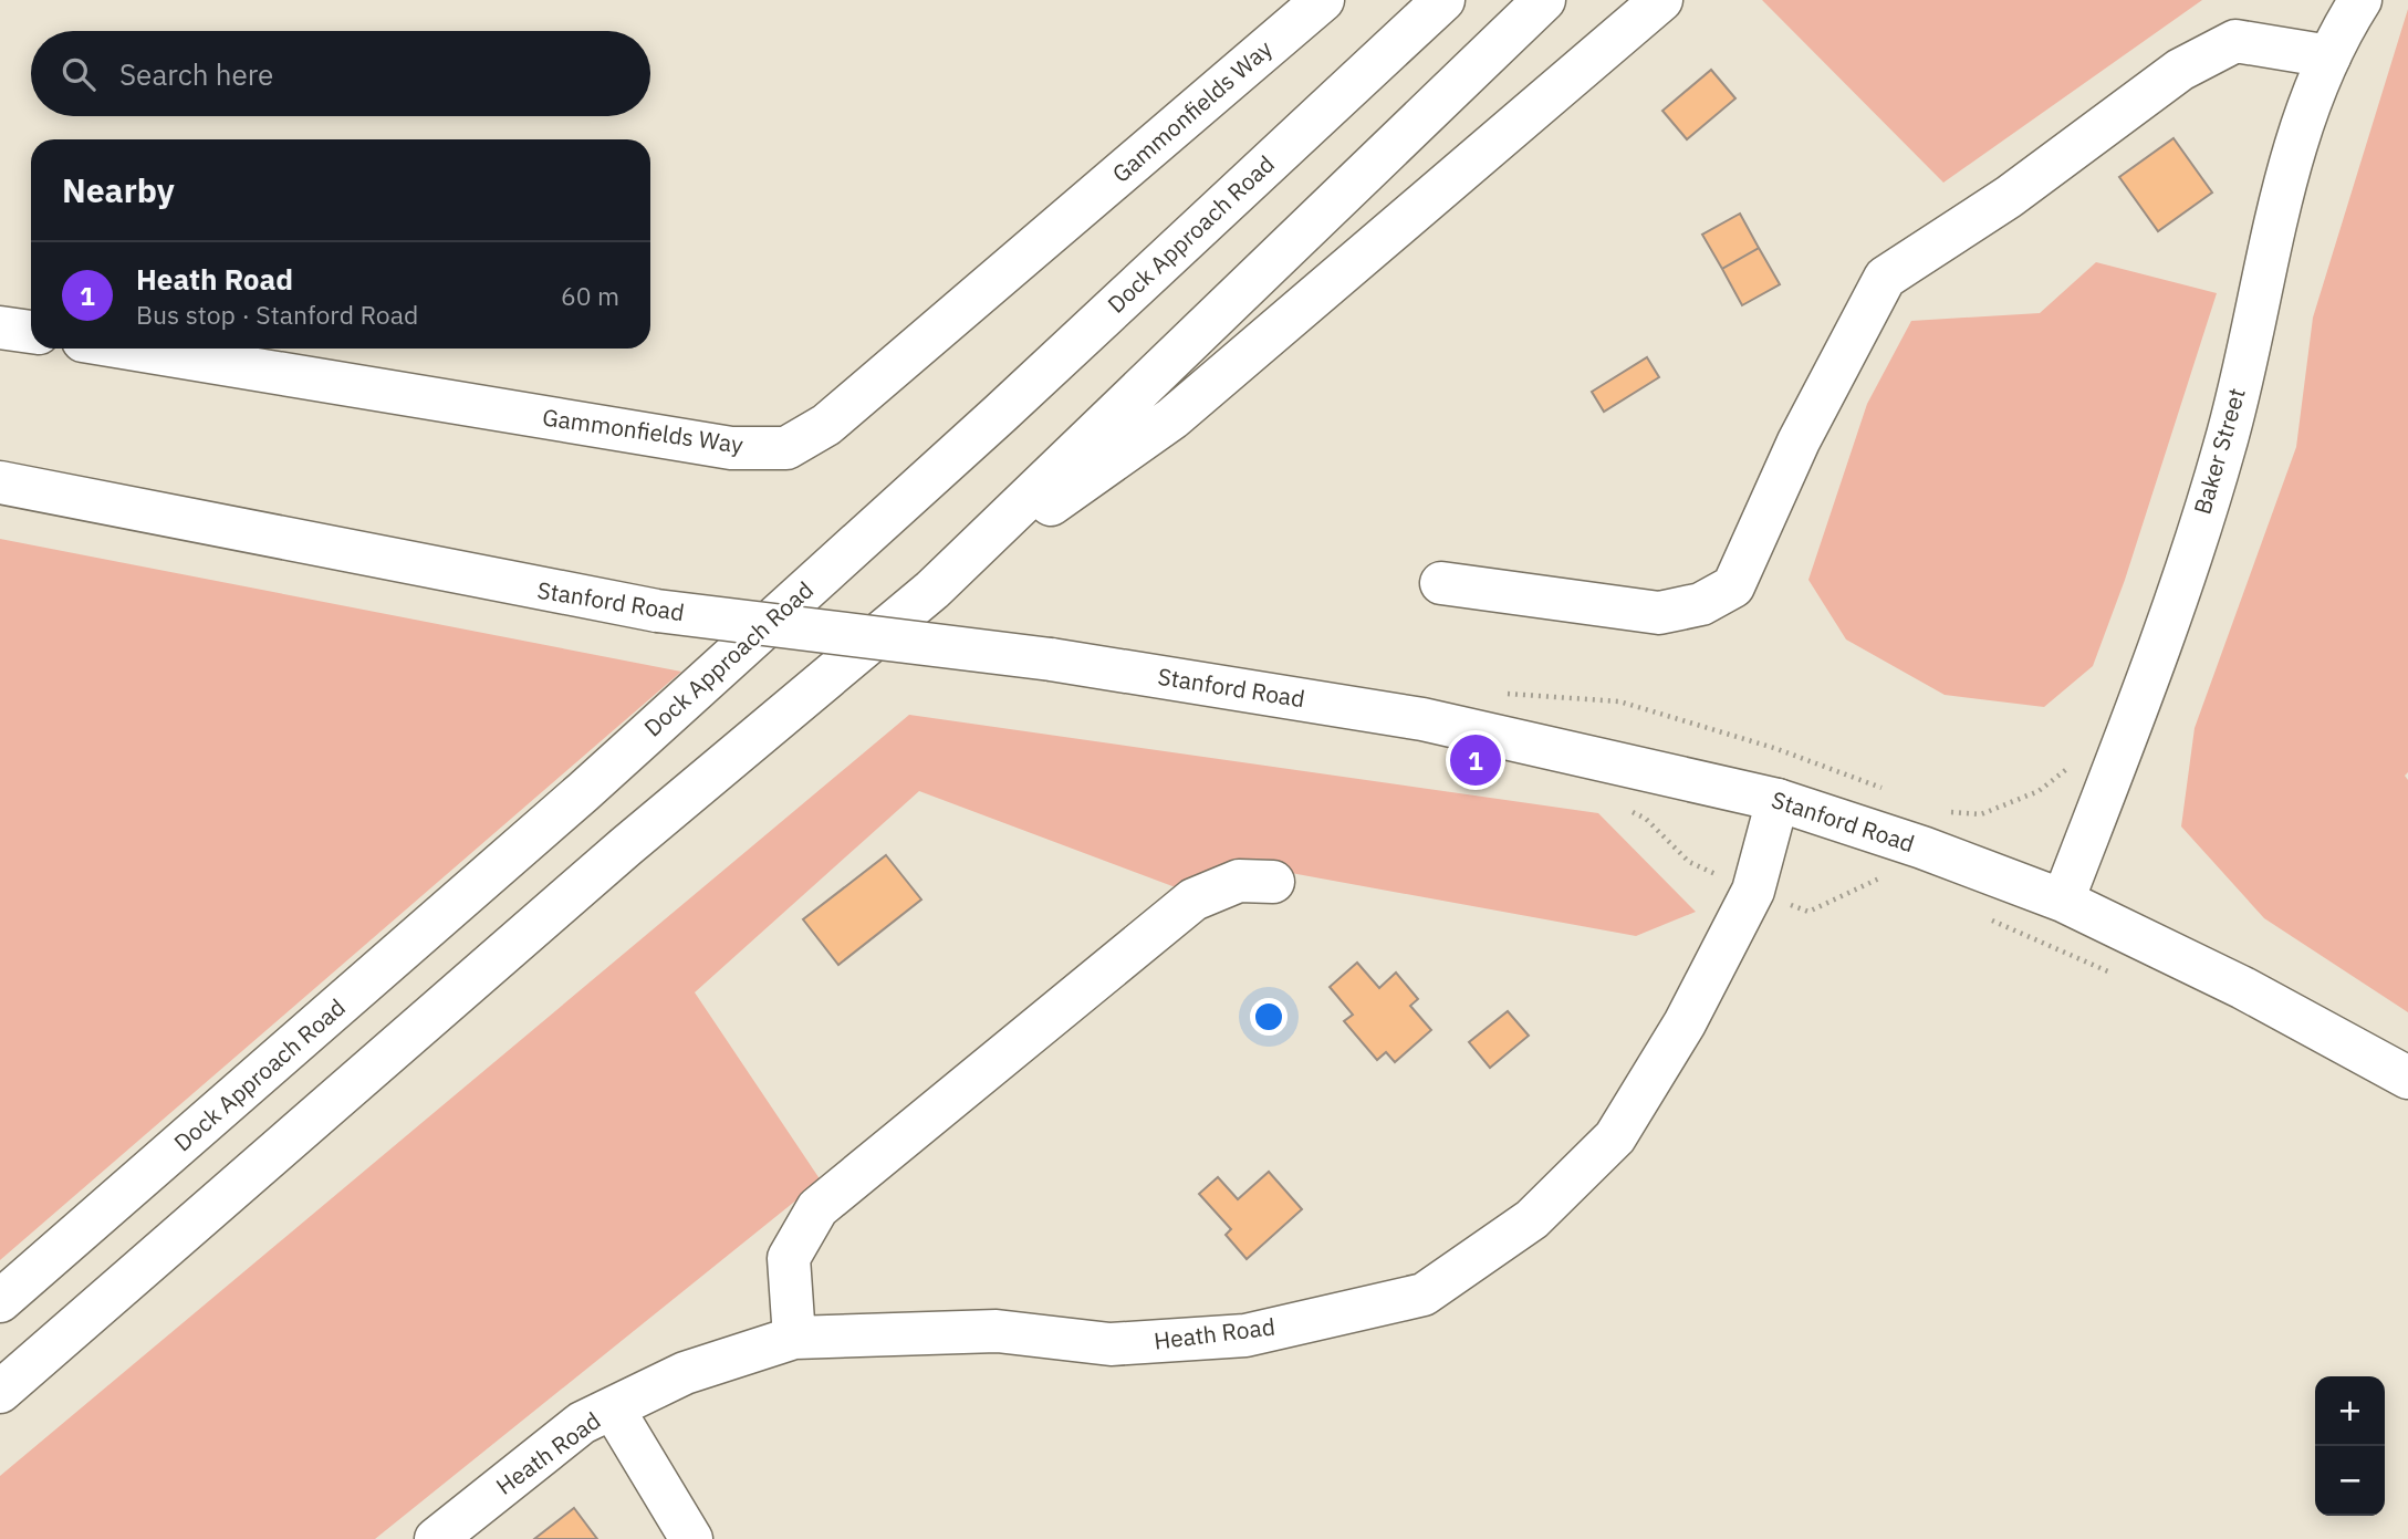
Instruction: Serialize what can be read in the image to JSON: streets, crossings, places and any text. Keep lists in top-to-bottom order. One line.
{"streets":{"main road":["Gammonfields Way","Dock Approach Road","Baker Street","Stanford Road","Heath Road"]},"crossings":[["Baker Street","Stanford Road"],["Stanford Road","Heath Road"]],"page":{"search":"Search here","heading":"Nearby","list":[{"mark":"1","name":"Heath Road","note":"Bus stop · Stanford Road","value":"60 m"}],"pins":"1","map_buttons":["+","−"]}}
